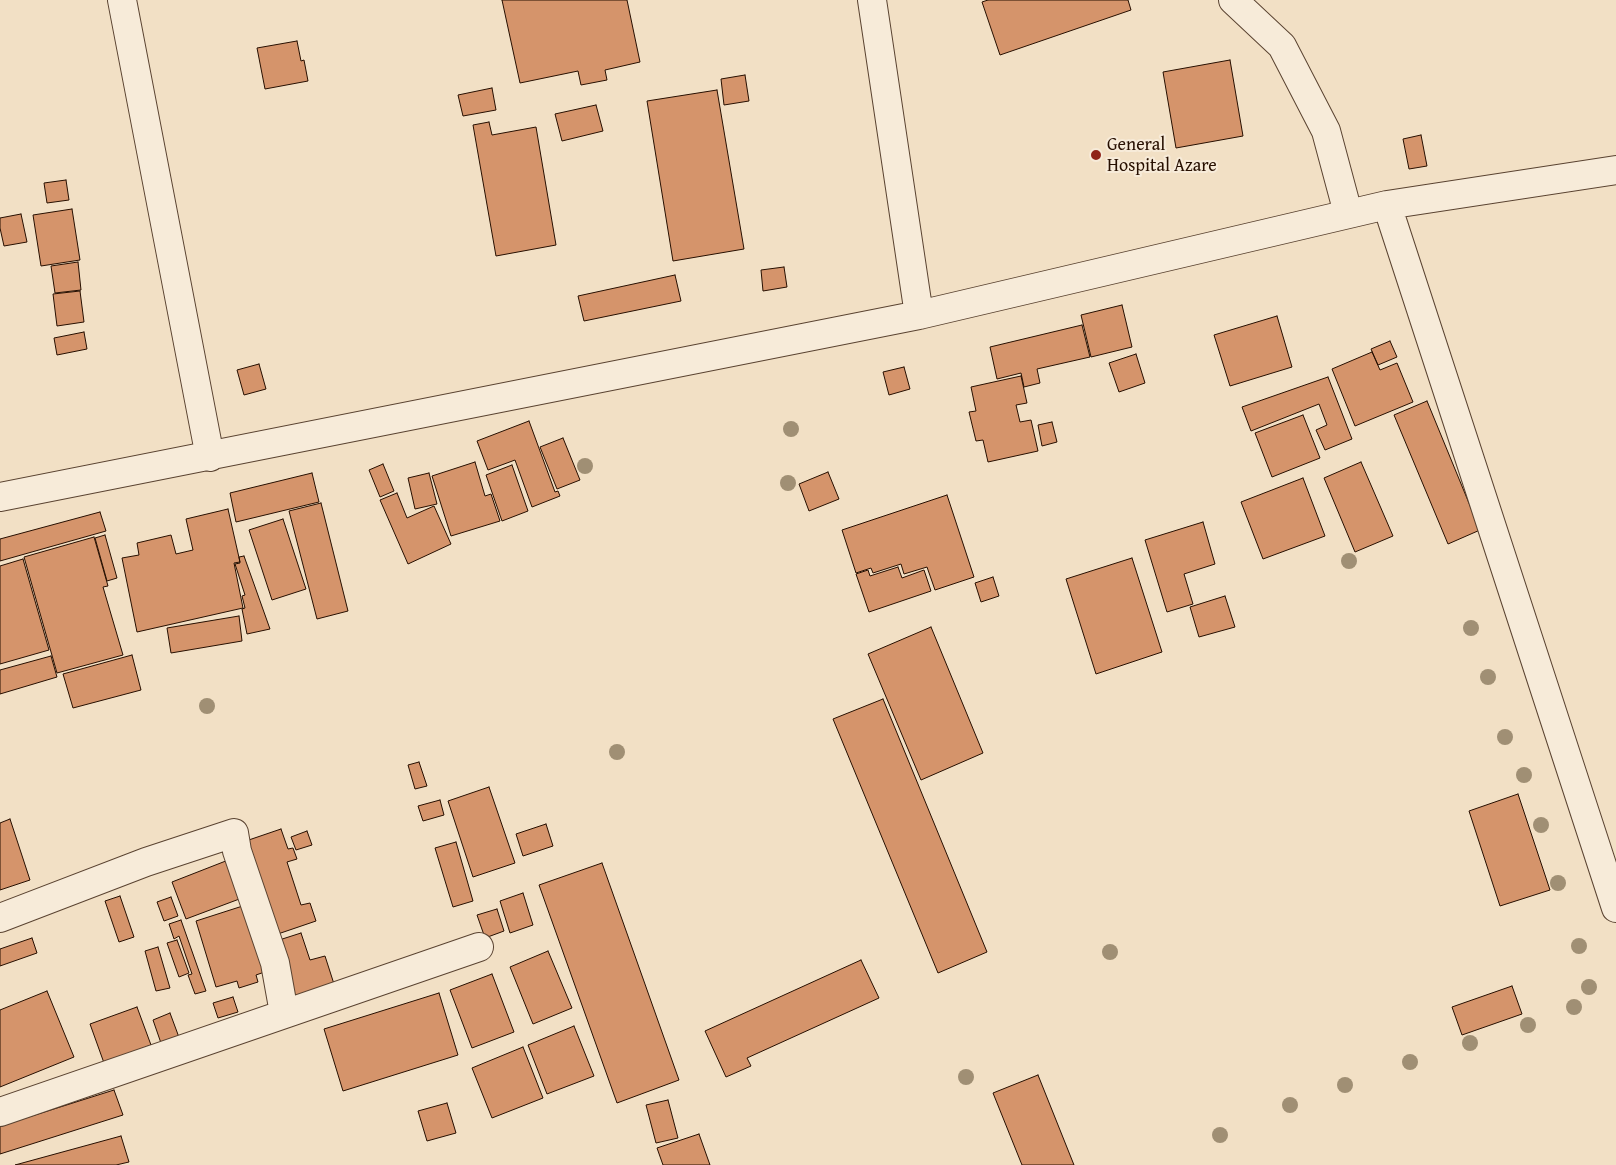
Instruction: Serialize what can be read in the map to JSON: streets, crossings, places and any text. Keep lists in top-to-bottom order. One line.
{"places":["General Hospital Azare"]}
